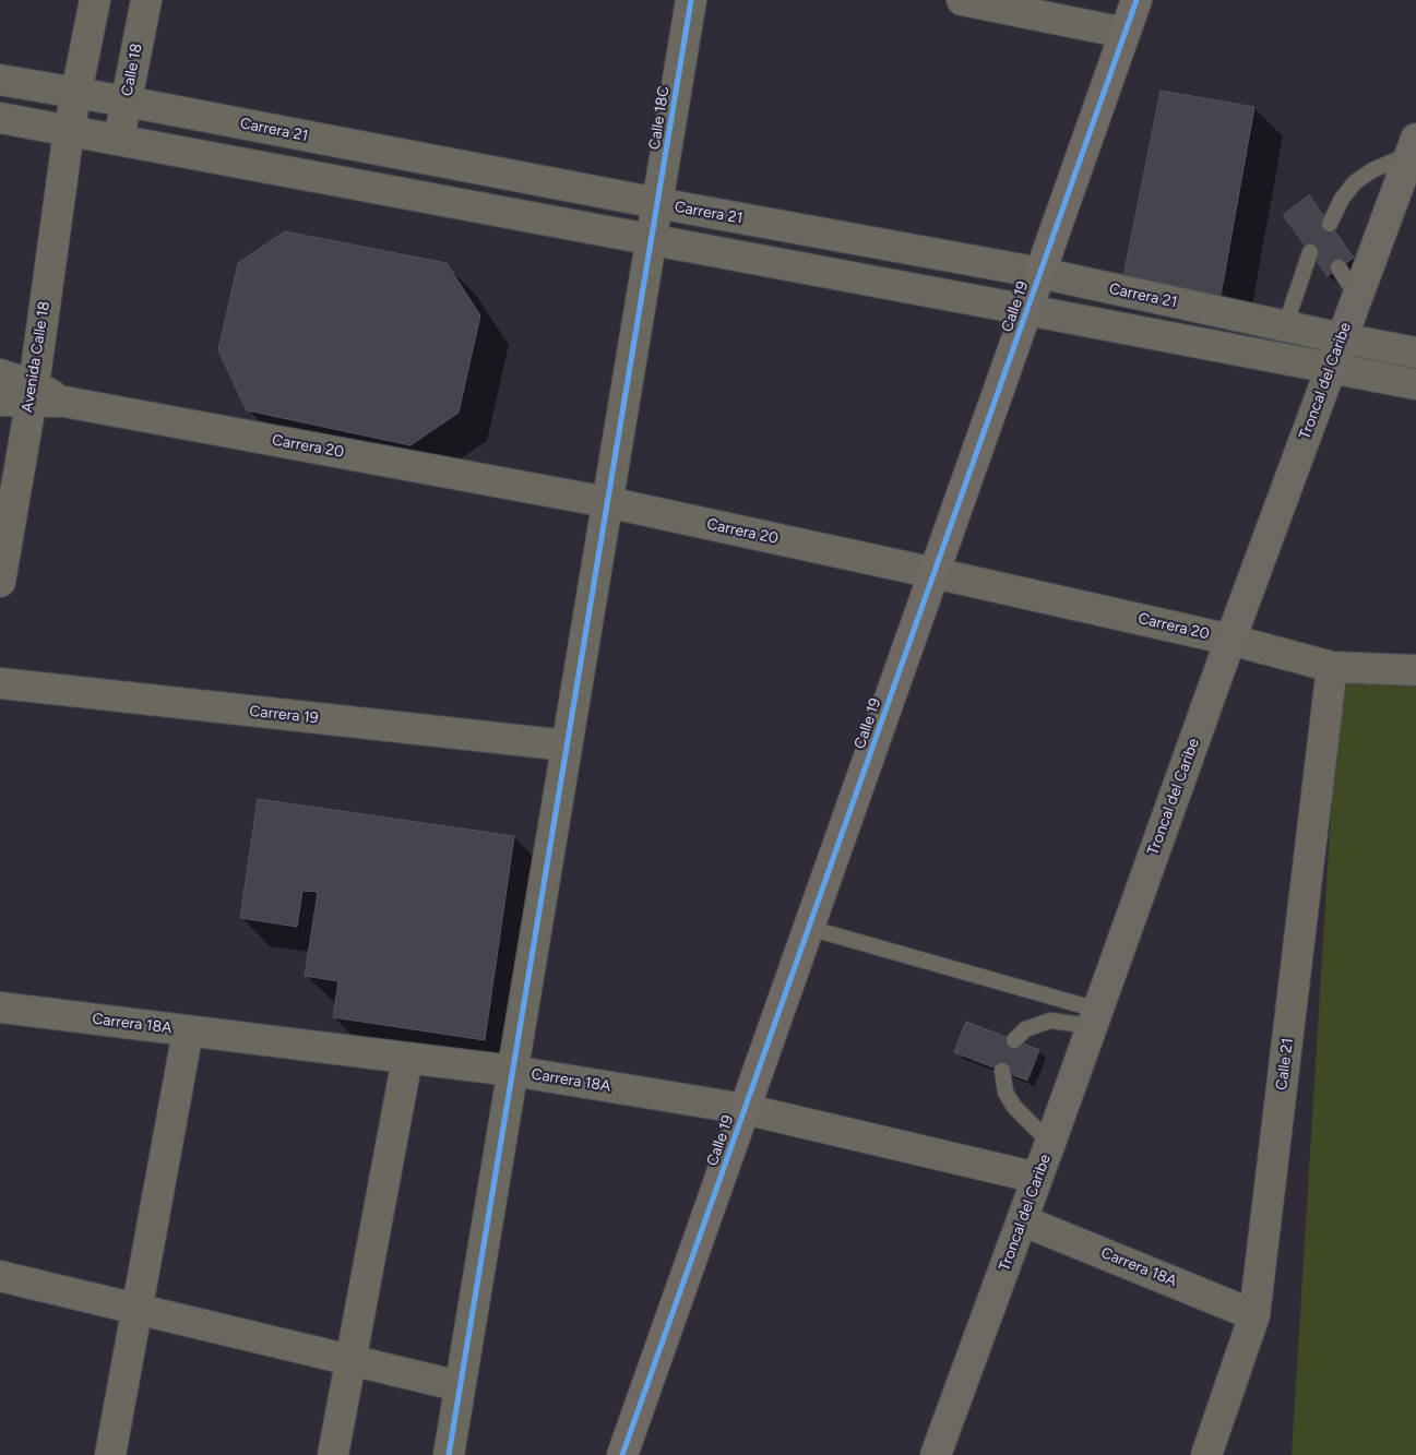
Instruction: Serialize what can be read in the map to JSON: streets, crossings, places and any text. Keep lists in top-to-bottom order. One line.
{"streets":{"main road":["Troncal del Caribe"],"street":["Calle 18","Calle 18C","Carrera 21","Calle 19","Avenida Calle 18","Carrera 20","Carrera 19","Carrera 18A","Calle 21"]},"crossings":[["Calle 18","Carrera 21"],["Calle 18C","Carrera 21"],["Calle 18C","Carrera 20"],["Calle 18C","Carrera 19"],["Calle 18C","Carrera 18A"],["Carrera 21","Calle 19"],["Carrera 21","Troncal del Caribe"],["Calle 19","Carrera 20"],["Calle 19","Carrera 18A"],["Avenida Calle 18","Carrera 20"],["Troncal del Caribe","Carrera 20"],["Troncal del Caribe","Carrera 18A"],["Carrera 20","Calle 21"],["Carrera 18A","Calle 21"]]}
